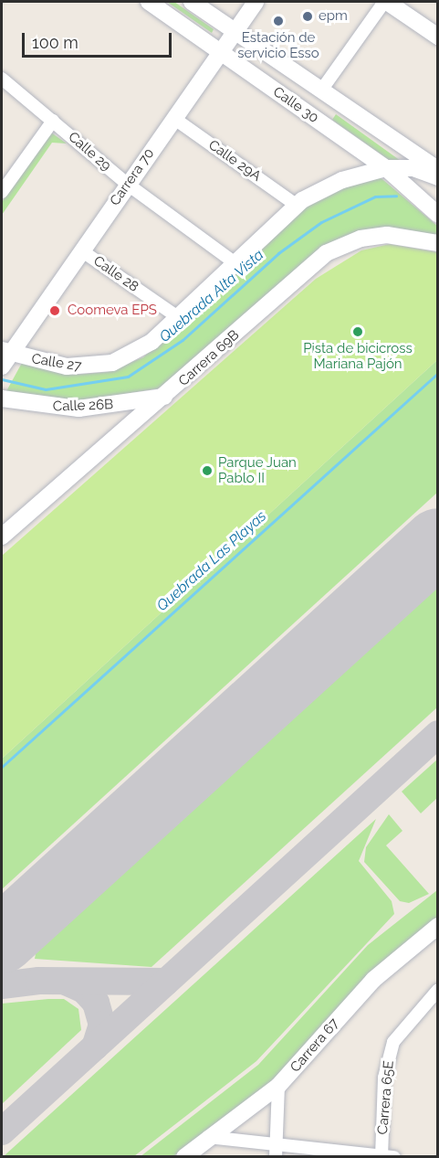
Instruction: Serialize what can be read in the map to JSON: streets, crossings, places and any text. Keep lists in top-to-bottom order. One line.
{"streets":{"street":["Calle 30","Calle 29","Calle 29A","Carrera 70","Calle 28","Carrera 69B","Calle 27","Calle 26B","Carrera 67","Carrera 65E"]},"crossings":[["Calle 30","Carrera 70"],["Calle 29","Carrera 70"],["Calle 29A","Carrera 70"],["Carrera 70","Calle 28"],["Carrera 70","Calle 27"],["Calle 28","Calle 27"],["Carrera 69B","Calle 26B"]],"water":["Quebrada Alta Vista","Quebrada Las Playas"],"places":["epm","Estación de servicio Esso","Coomeva EPS","Pista de bicicross Mariana Pajón","Parque Juan Pablo II"],"scale_bar":"100 m"}
